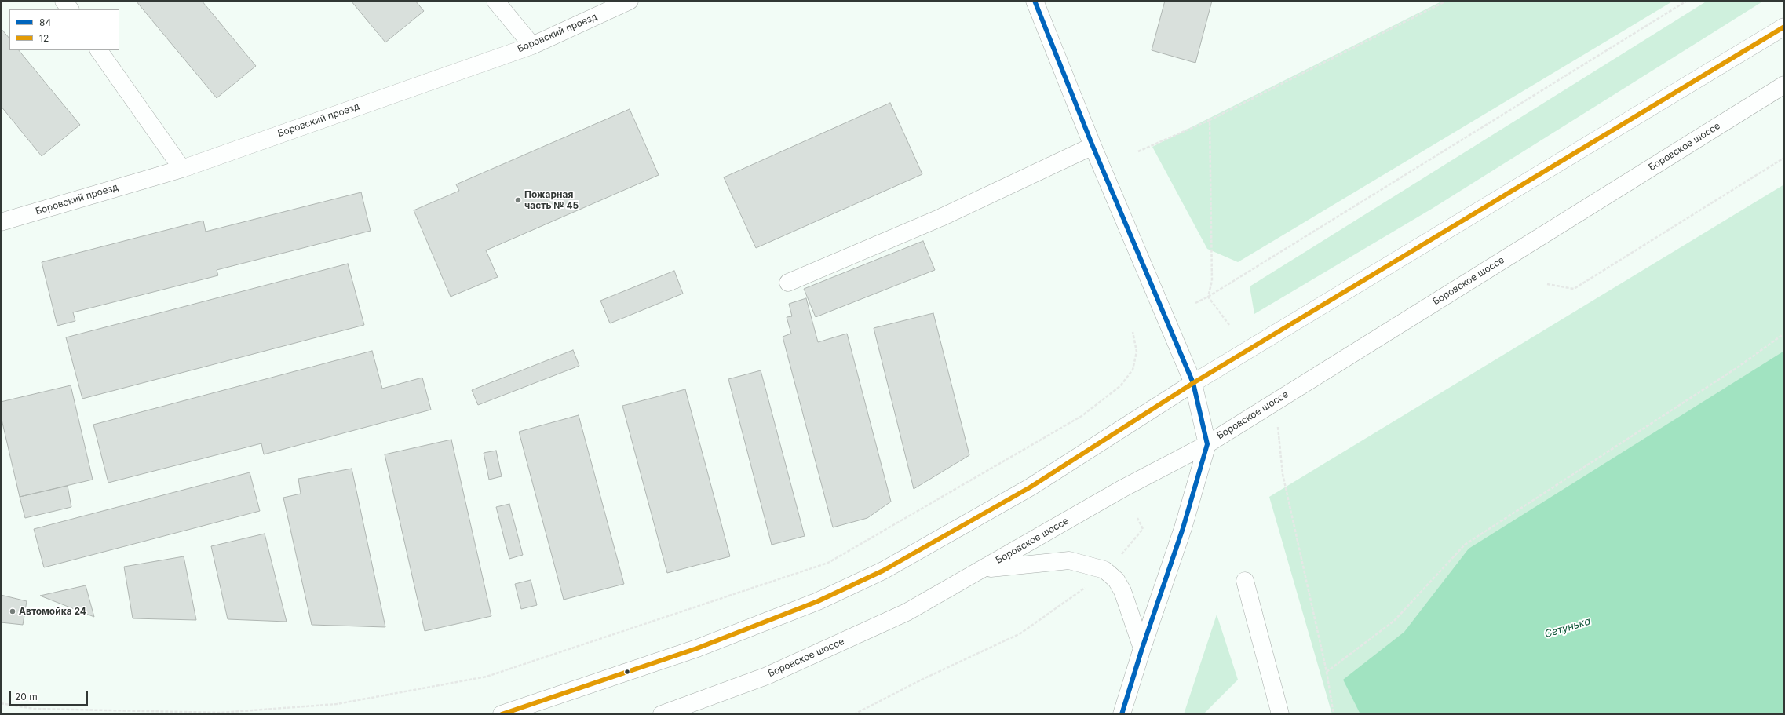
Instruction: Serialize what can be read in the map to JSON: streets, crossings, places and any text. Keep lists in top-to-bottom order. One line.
{"streets":{"main road":["Боровский проезд","Боровское шоссе"]},"water":["Сетунька"],"places":["Пожарная часть № 45","Автомойка 24"],"lines":["transit line 84","transit line 12"],"legend":["84","12"],"scale_bar":"20 m"}
